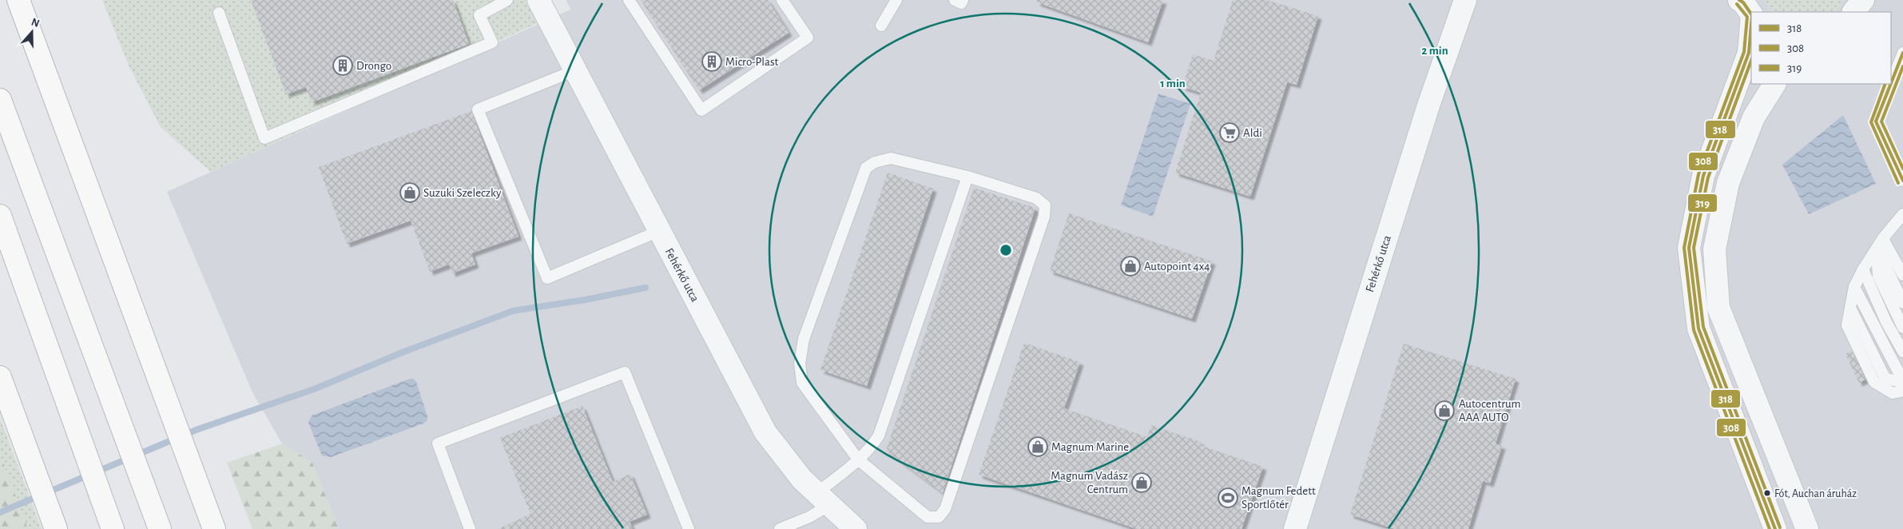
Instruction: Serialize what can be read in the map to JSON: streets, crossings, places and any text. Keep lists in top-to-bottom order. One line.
{"streets":{"street":["Fehérkő utca"]},"places":{"building":["Micro-Plast","Drongo"],"supermarket":["Aldi"],"shop":["Suzuki Szeleczky","Autopoint 4x4","Autocentrum AAA AUTO","Magnum Marine","Magnum Vadász Centrum"],"other":["Fót, Auchan áruház"],"sports":["Magnum Fedett Sportlőtér"]},"lines":["transit line 318","transit line 308","transit line 319"],"legend":["318","308","319"],"north":"top","rings":["2 min","1 min"]}
